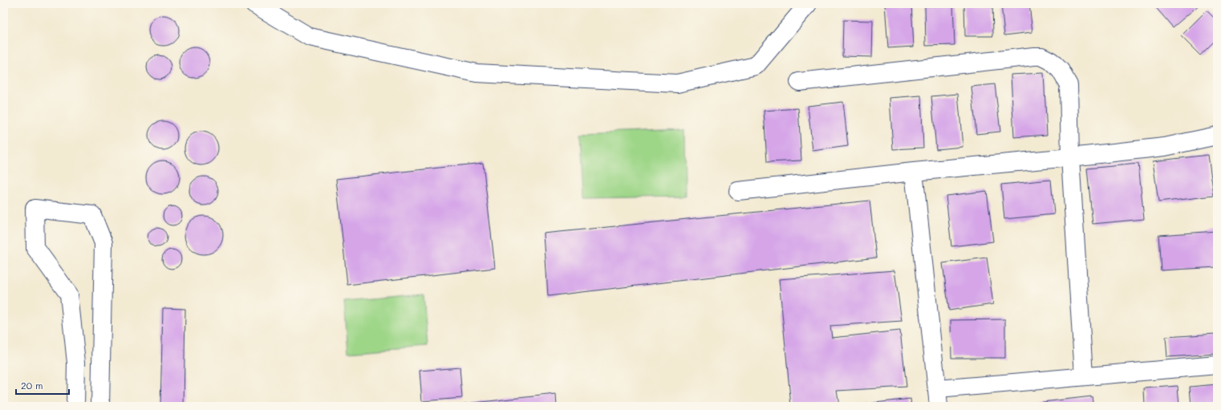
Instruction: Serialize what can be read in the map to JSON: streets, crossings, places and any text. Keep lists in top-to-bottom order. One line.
{"scale_bar":"20 m"}
